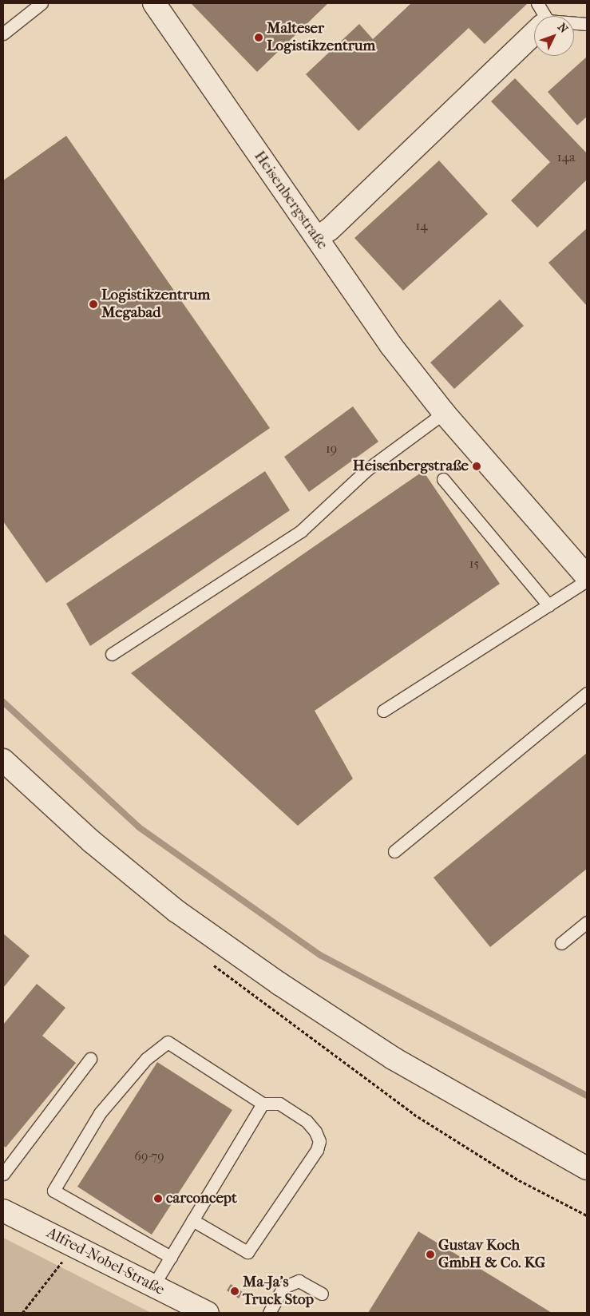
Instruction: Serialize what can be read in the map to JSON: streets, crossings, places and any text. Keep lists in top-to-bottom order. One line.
{"streets":{"street":["Heisenbergstraße","Alfred-Nobel-Straße"]},"places":["Malteser Logistikzentrum","Logistikzentrum Megabad","Heisenbergstraße","carconcept","Gustav Koch GmbH & Co. KG","Ma-Ja's Truck Stop"],"house_numbers":["14a","14","19","15","69-79"],"north":"top right"}
